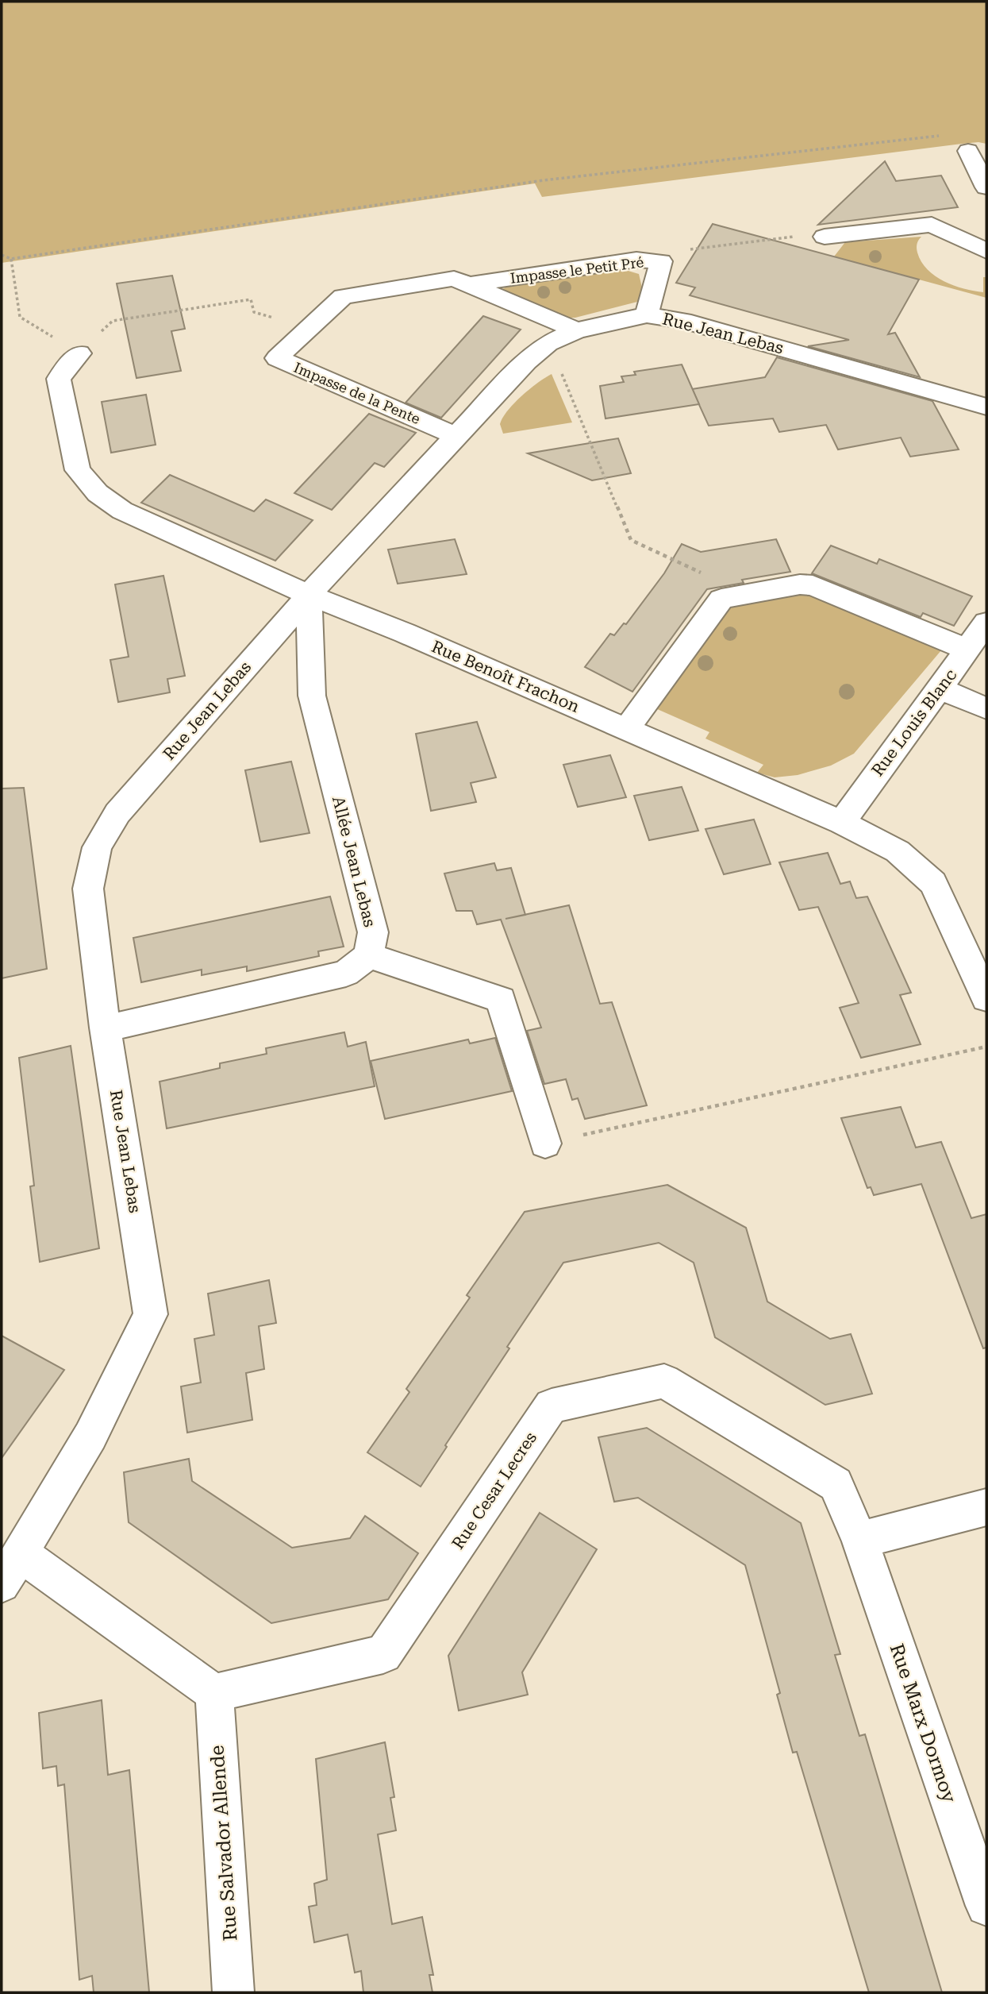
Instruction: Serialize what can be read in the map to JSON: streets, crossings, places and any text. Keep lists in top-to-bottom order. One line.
{"streets":{"street":["Impasse le Petit Pré","Rue Jean Lebas","Impasse de la Pente","Rue Benoît Frachon","Rue Louis Blanc","Allée Jean Lebas","Rue Cesar Lecres","Rue Marx Dormoy","Rue Salvador Allende"]},"crossings":[["Impasse le Petit Pré","Rue Jean Lebas"],["Impasse le Petit Pré","Impasse de la Pente"],["Rue Jean Lebas","Impasse de la Pente"],["Rue Jean Lebas","Rue Benoît Frachon"],["Rue Jean Lebas","Allée Jean Lebas"],["Rue Benoît Frachon","Rue Louis Blanc"],["Rue Benoît Frachon","Allée Jean Lebas"],["Rue Cesar Lecres","Rue Marx Dormoy"],["Rue Cesar Lecres","Rue Salvador Allende"]]}
